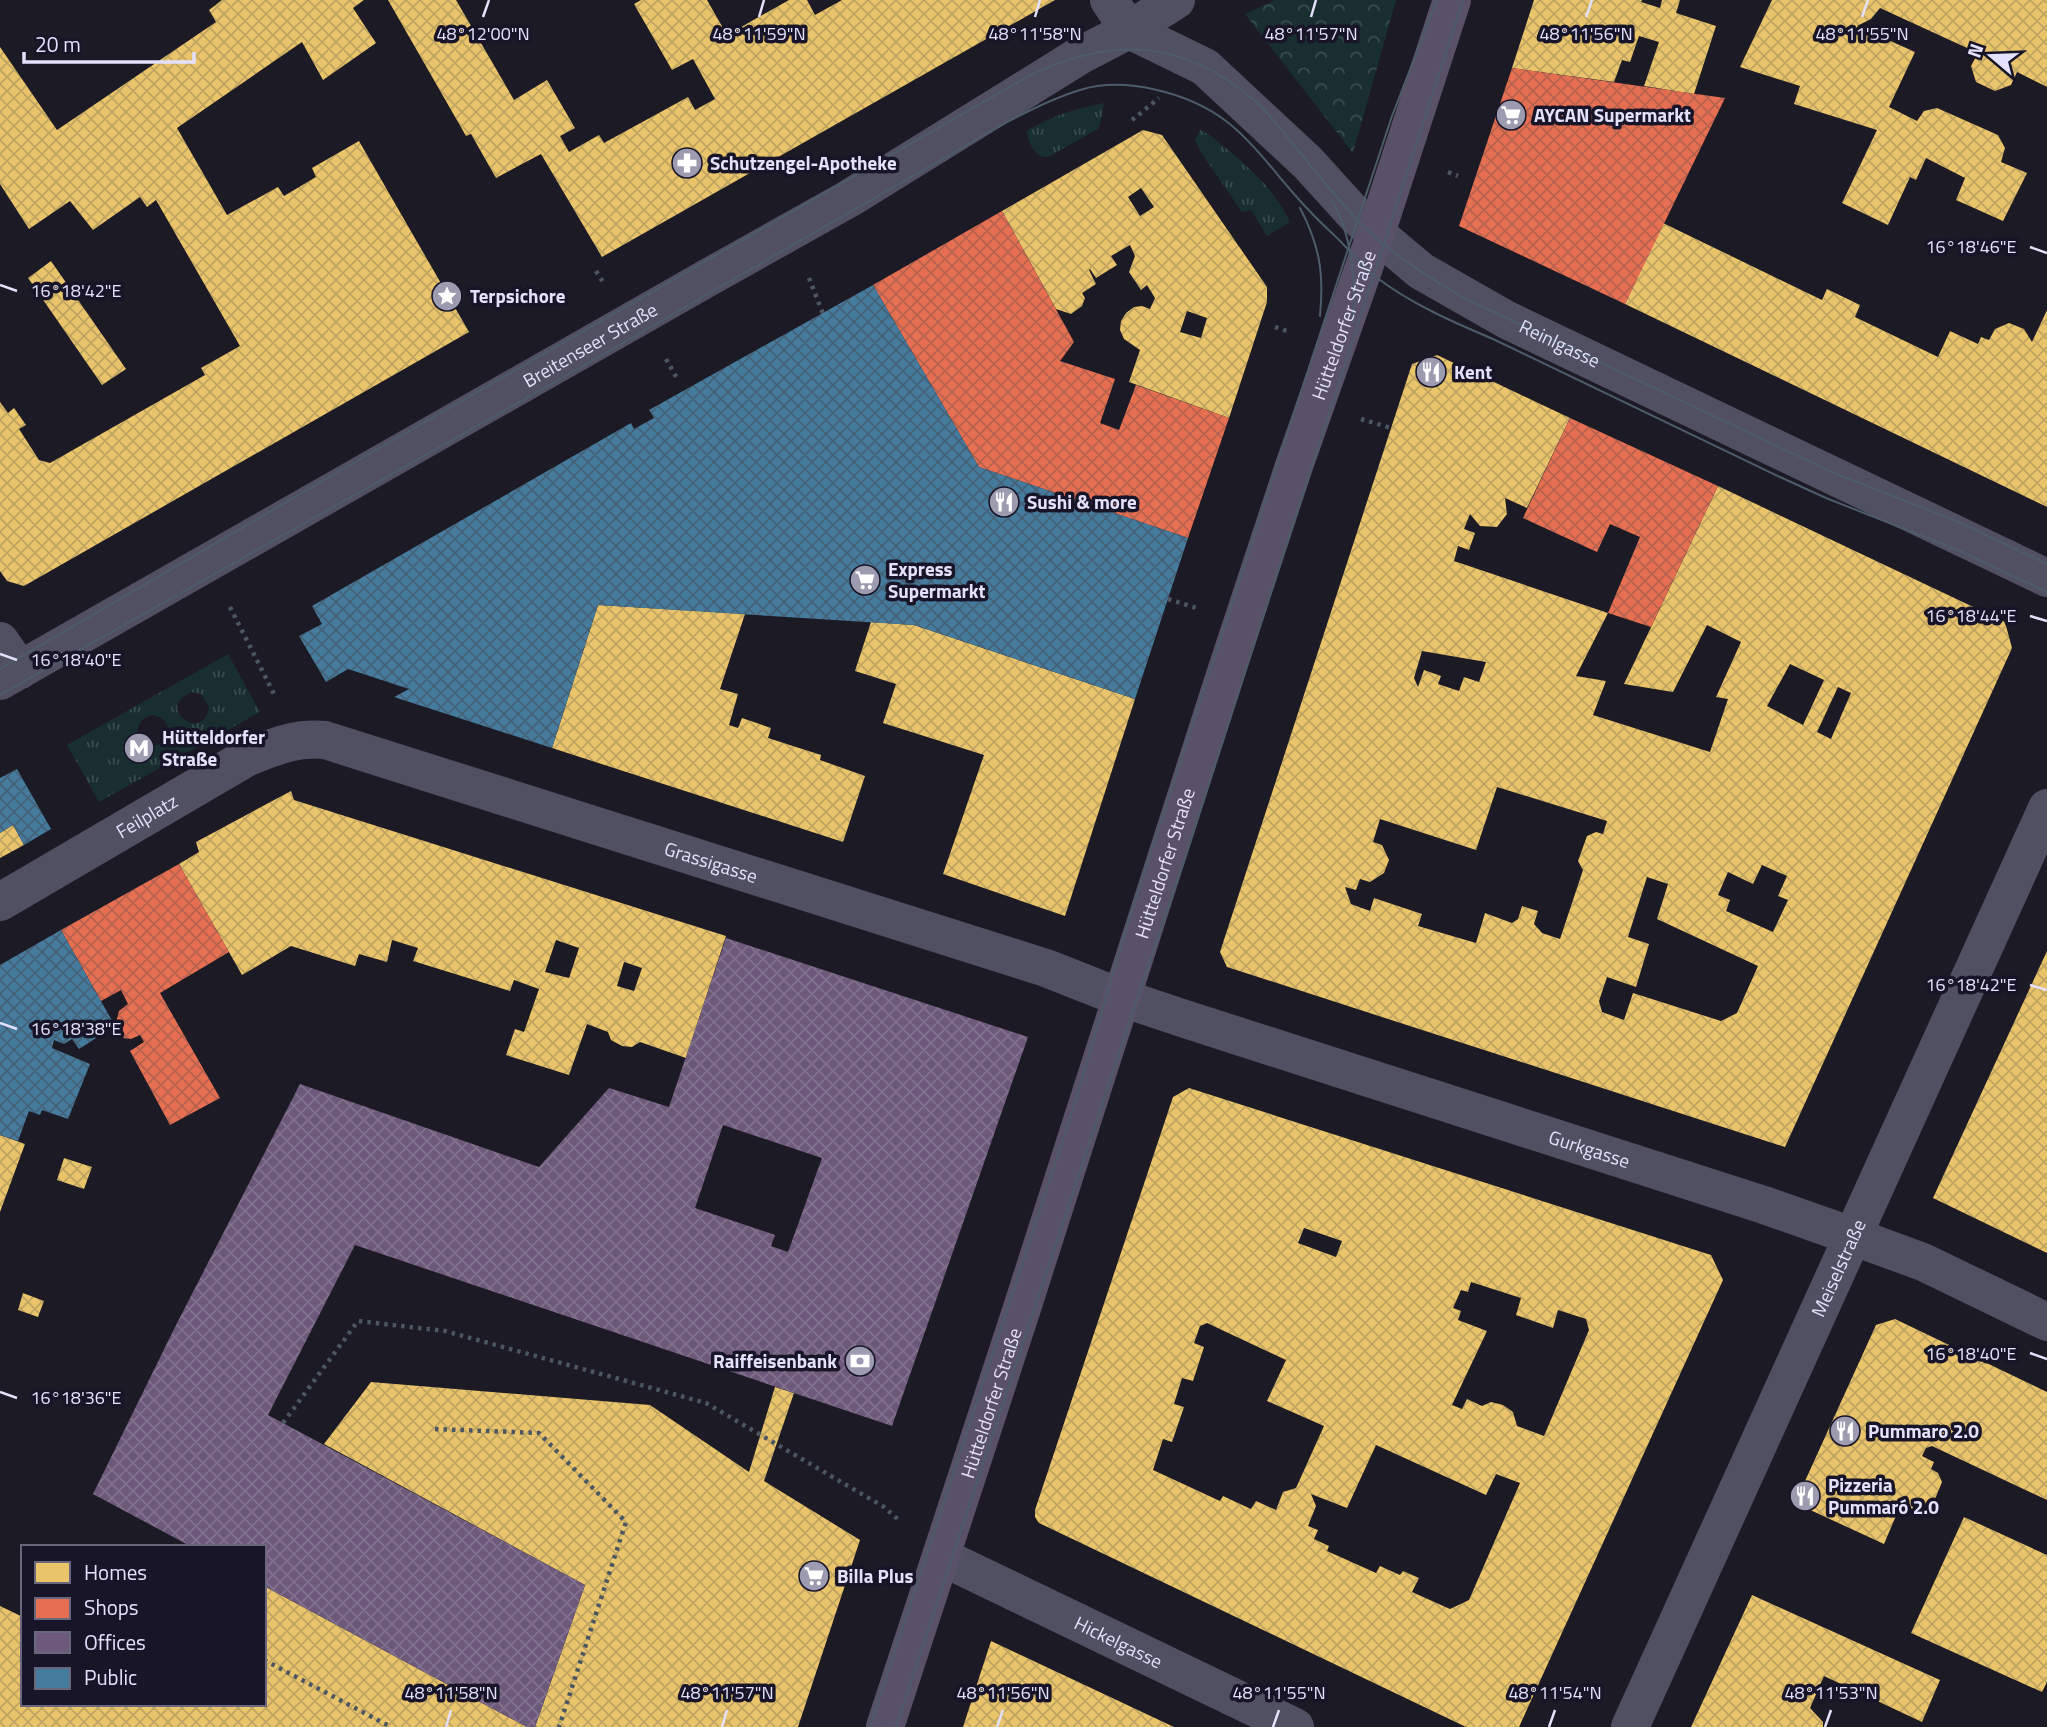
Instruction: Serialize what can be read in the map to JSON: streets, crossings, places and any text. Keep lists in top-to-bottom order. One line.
{"streets":{"main road":["Hütteldorfer Straße"],"street":["Breitenseer Straße","Reinlgasse","Feilplatz","Grassigasse","Gurkgasse","Meiselstraße","Hickelgasse"]},"crossings":[["Hütteldorfer Straße","Reinlgasse"],["Hütteldorfer Straße","Grassigasse"],["Hütteldorfer Straße","Gurkgasse"],["Hütteldorfer Straße","Hickelgasse"],["Breitenseer Straße","Reinlgasse"],["Feilplatz","Grassigasse"],["Grassigasse","Gurkgasse"],["Gurkgasse","Meiselstraße"]],"places":{"supermarket":["AYCAN Supermarkt","Express Supermarkt","Billa Plus"],"pharmacy":["Schutzengel-Apotheke"],"place":["Terpsichore"],"restaurant":["Kent","Sushi & more","Pummaro 2.0","Pizzeria Pummaró 2.0"],"metro station":["Hütteldorfer Straße"],"bank":["Raiffeisenbank"]},"legend":["Homes","Shops","Offices","Public"],"scale_bar":"20 m","north":"left","coordinates":["48°12'00\"N","48°11'59\"N","48°11'58\"N","48°11'57\"N","48°11'56\"N","48°11'55\"N","16°18'46\"E","16°18'42\"E","16°18'44\"E","16°18'40\"E","16°18'38\"E","16°18'36\"E","48°11'54\"N","48°11'53\"N"]}
